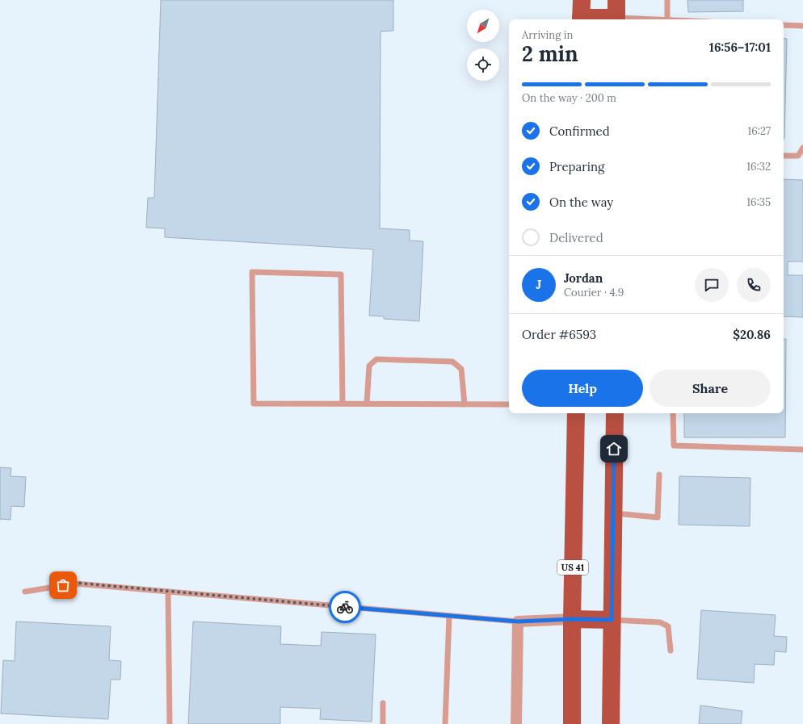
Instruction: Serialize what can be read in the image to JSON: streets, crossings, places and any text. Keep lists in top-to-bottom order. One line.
{"streets":{"main road":["US 41"]},"north":"bottom left","page":{"heading":["2 min","Arriving in","16:56–17:01"],"panel":["Jordan","Courier · 4.9","Order #6593","$20.86"],"bar":"On the way · 200 m","list":[["Confirmed","16:27"],["Preparing","16:32"],["On the way","16:35"],"Delivered"],"round":"J","buttons":["Help","Share"]}}
